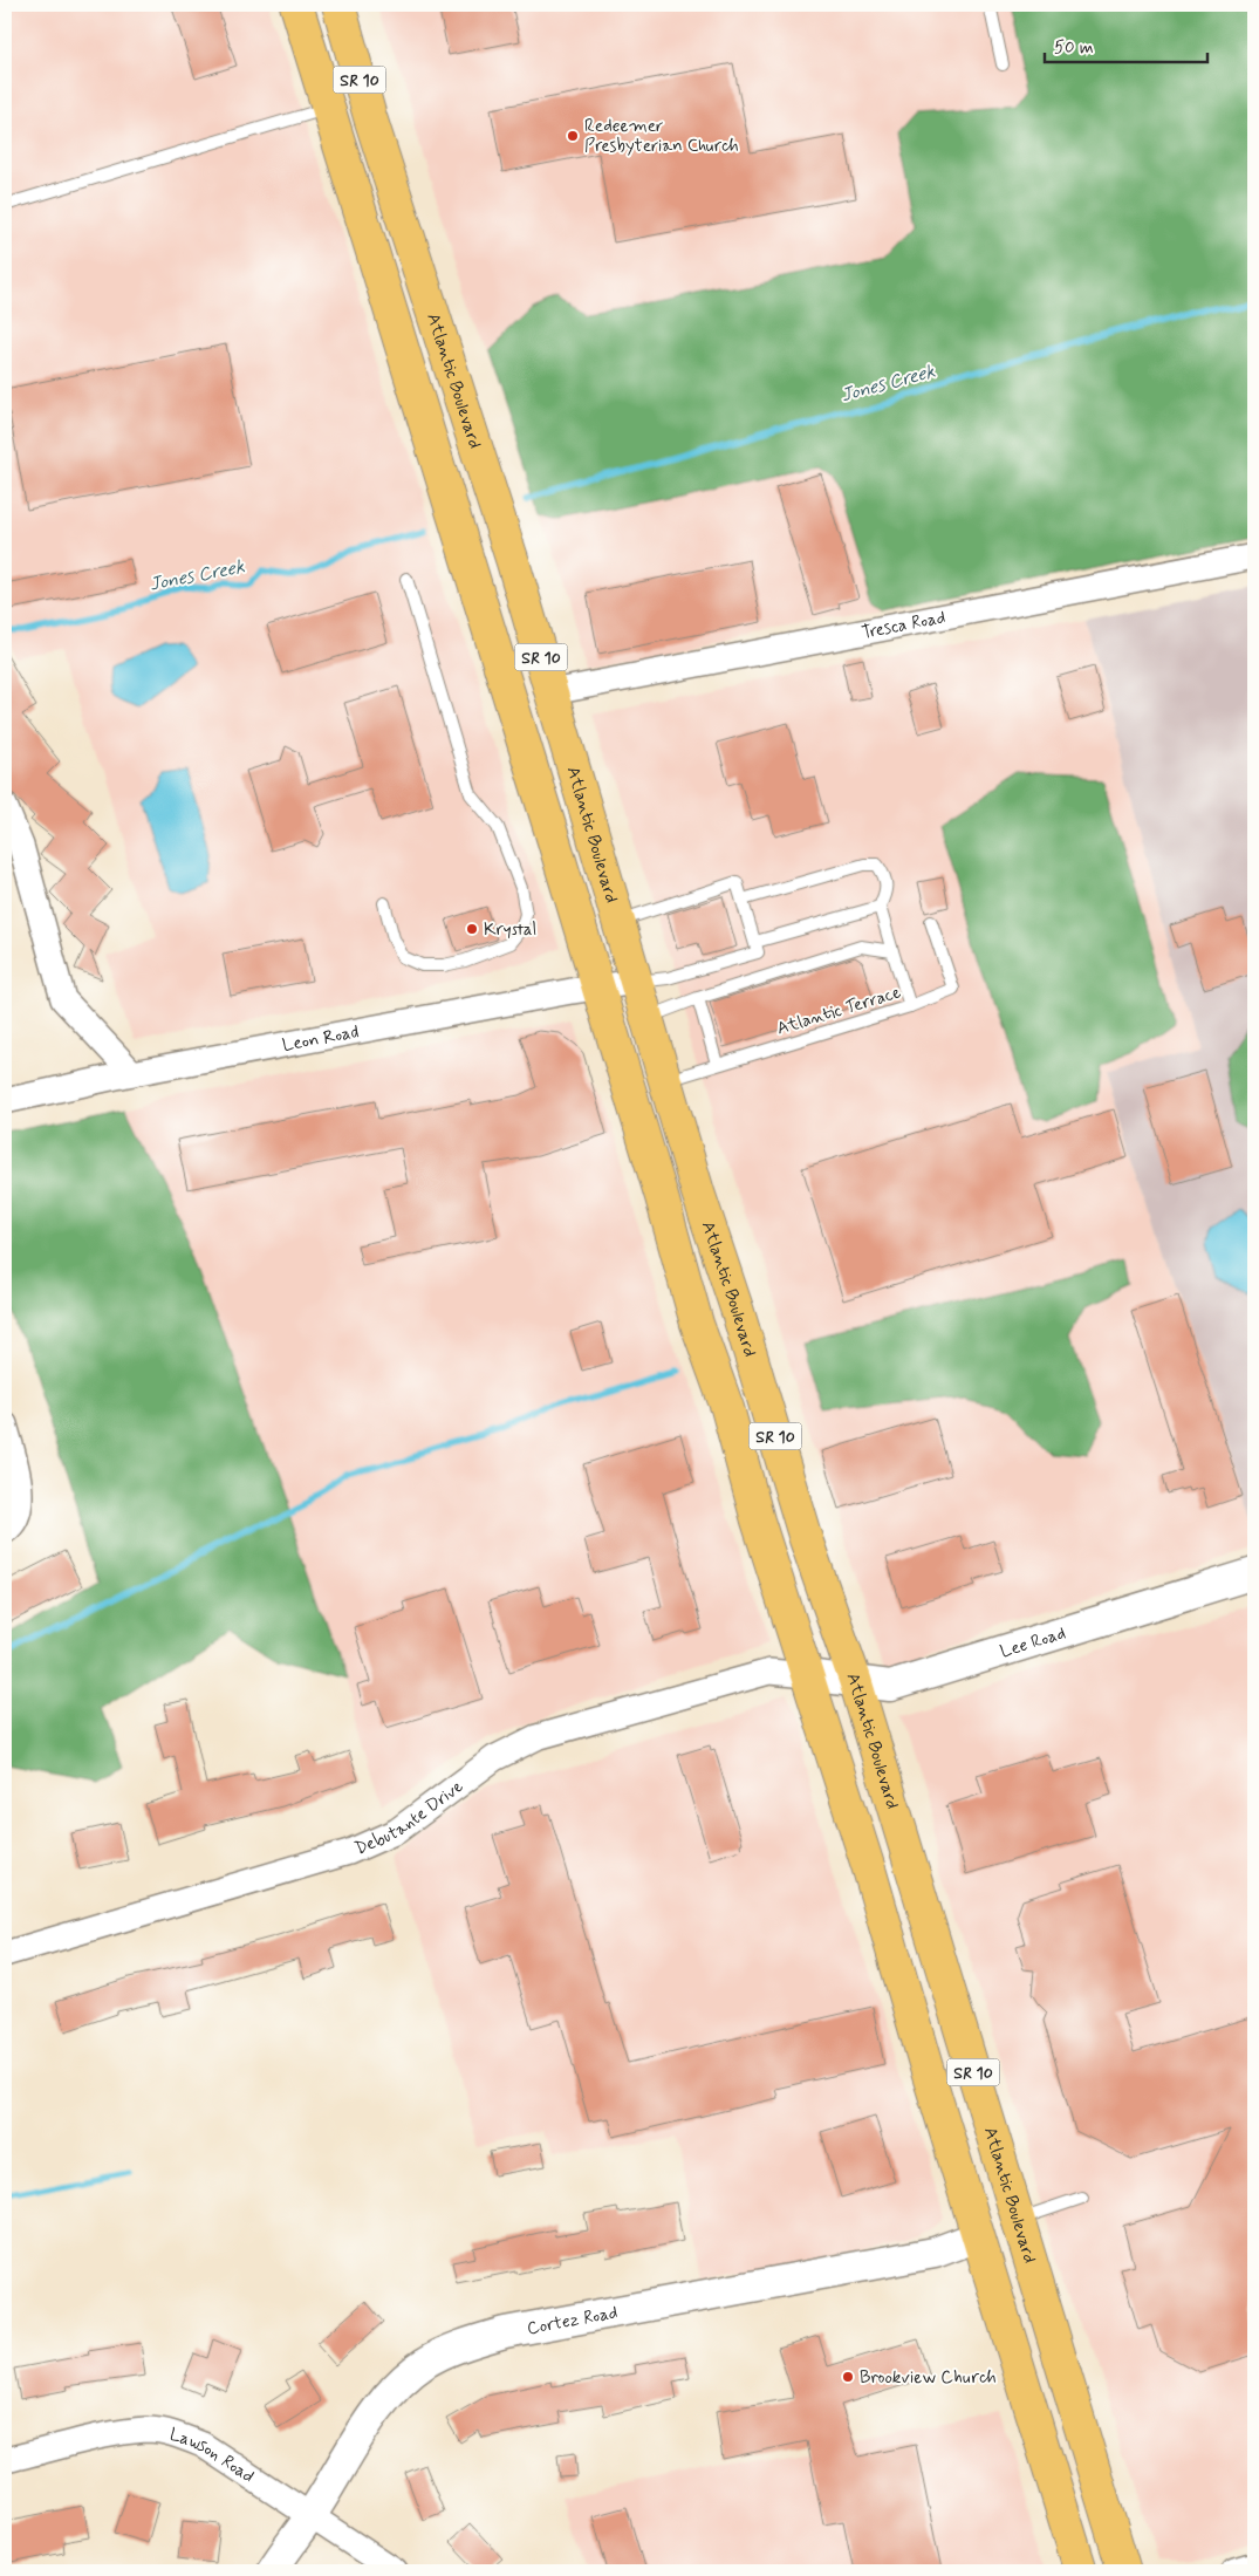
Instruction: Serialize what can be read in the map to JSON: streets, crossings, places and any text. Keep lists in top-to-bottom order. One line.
{"streets":{"highway":["SR 10","Atlantic Boulevard"],"street":["Tresca Road","Leon Road","Lee Road","Debutante Drive","Cortez Road","Lawson Road"],"lane":["Atlantic Terrace"]},"crossings":[["SR 10","Leon Road"],["SR 10","Lee Road"],["SR 10","Debutante Drive"],["SR 10","Cortez Road"],["Atlantic Boulevard","Tresca Road"],["Atlantic Boulevard","Atlantic Terrace"],["Atlantic Boulevard","Leon Road"],["Atlantic Boulevard","Lee Road"],["Lee Road","Debutante Drive"],["Cortez Road","Lawson Road"]],"water":["Jones Creek"],"places":["Redeemer Presbyterian Church","Krystal","Brookview Church"],"scale_bar":"50 m"}
